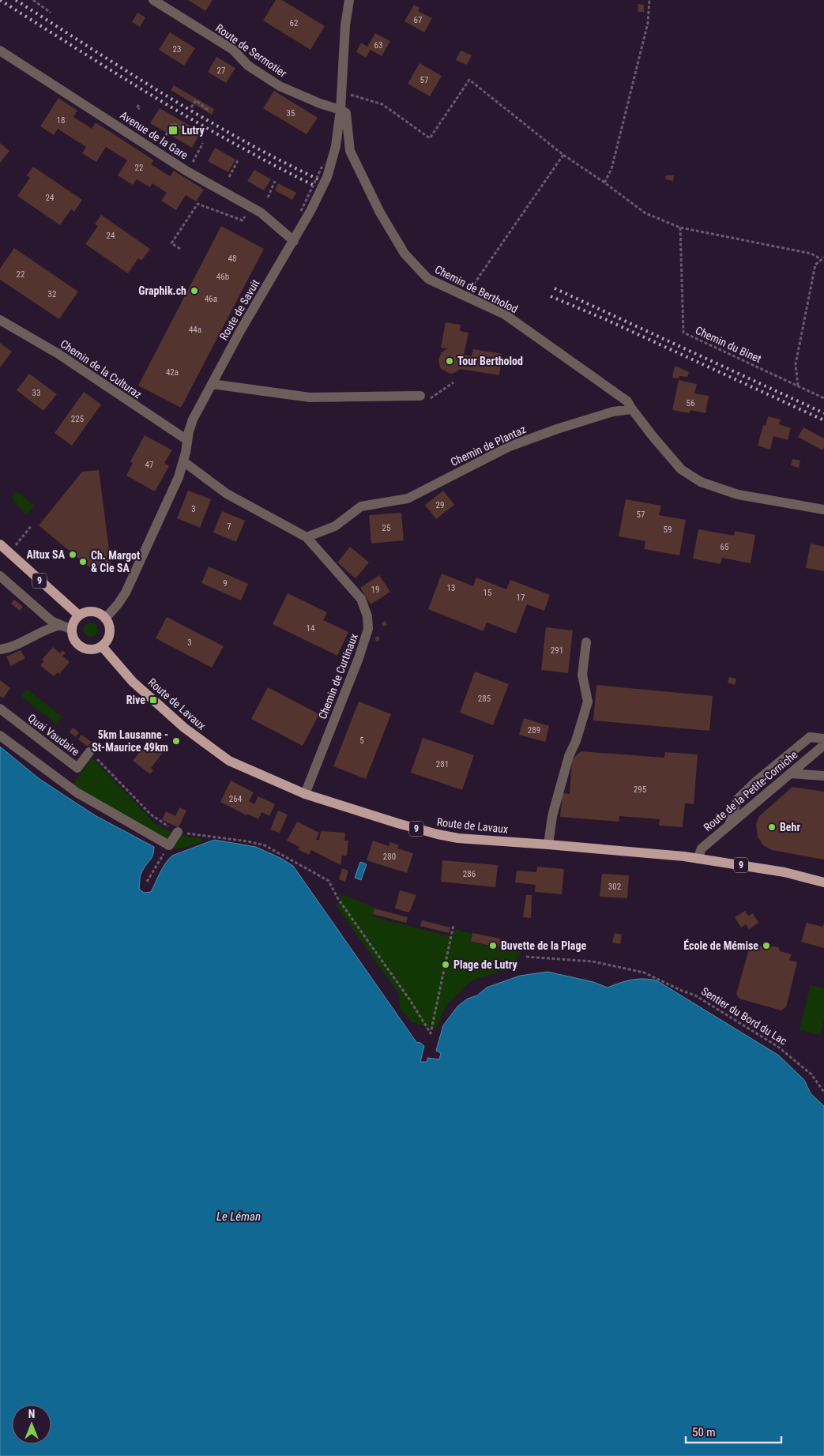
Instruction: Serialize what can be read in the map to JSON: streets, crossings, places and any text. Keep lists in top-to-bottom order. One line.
{"streets":{"main road":["9","Route de Lavaux"],"street":["Route de Sermotier","Avenue de la Gare","Chemin de Bertholod","Route de Savuit","Chemin de la Culturaz","Chemin de Plantaz","Chemin de Curtinaux","Quai Vaudaire","Route de la Petite-Corniche"],"path":["Chemin du Binet","Sentier du Bord du Lac"]},"crossings":[["Route de Sermotier","Chemin de Bertholod"],["Route de Sermotier","Route de Savuit"],["Avenue de la Gare","Route de Savuit"],["Chemin de Bertholod","Route de Savuit"],["Chemin de Bertholod","Chemin de Plantaz"],["Route de Savuit","Chemin de la Culturaz"],["Route de Savuit","9"],["Route de Savuit","Route de Lavaux"],["Chemin de Plantaz","Chemin de Curtinaux"],["9","Route de Lavaux"],["Chemin de Curtinaux","Route de Lavaux"],["Route de Lavaux","Route de la Petite-Corniche"]],"water":["Le Léman"],"places":{"transit":["Lutry","Rive"],"other":["Graphik.ch","Tour Bertholod","Altux SA","Ch. Margot & CIe SA","5km Lausanne - St-Maurice 49km","Behr","Buvette de la Plage","École de Mémise","Plage de Lutry"]},"house_numbers":["67","62","63","23","27","57","35","18","22","24","24","48","22","46b","32","46a","44a","42a","33","56","225","47","29","3","57","7","25","59","65","9","13","19","15","17","14","3","291","285","289","5","281","295","264","280","286","302"],"scale_bar":"50 m","north":"top"}
